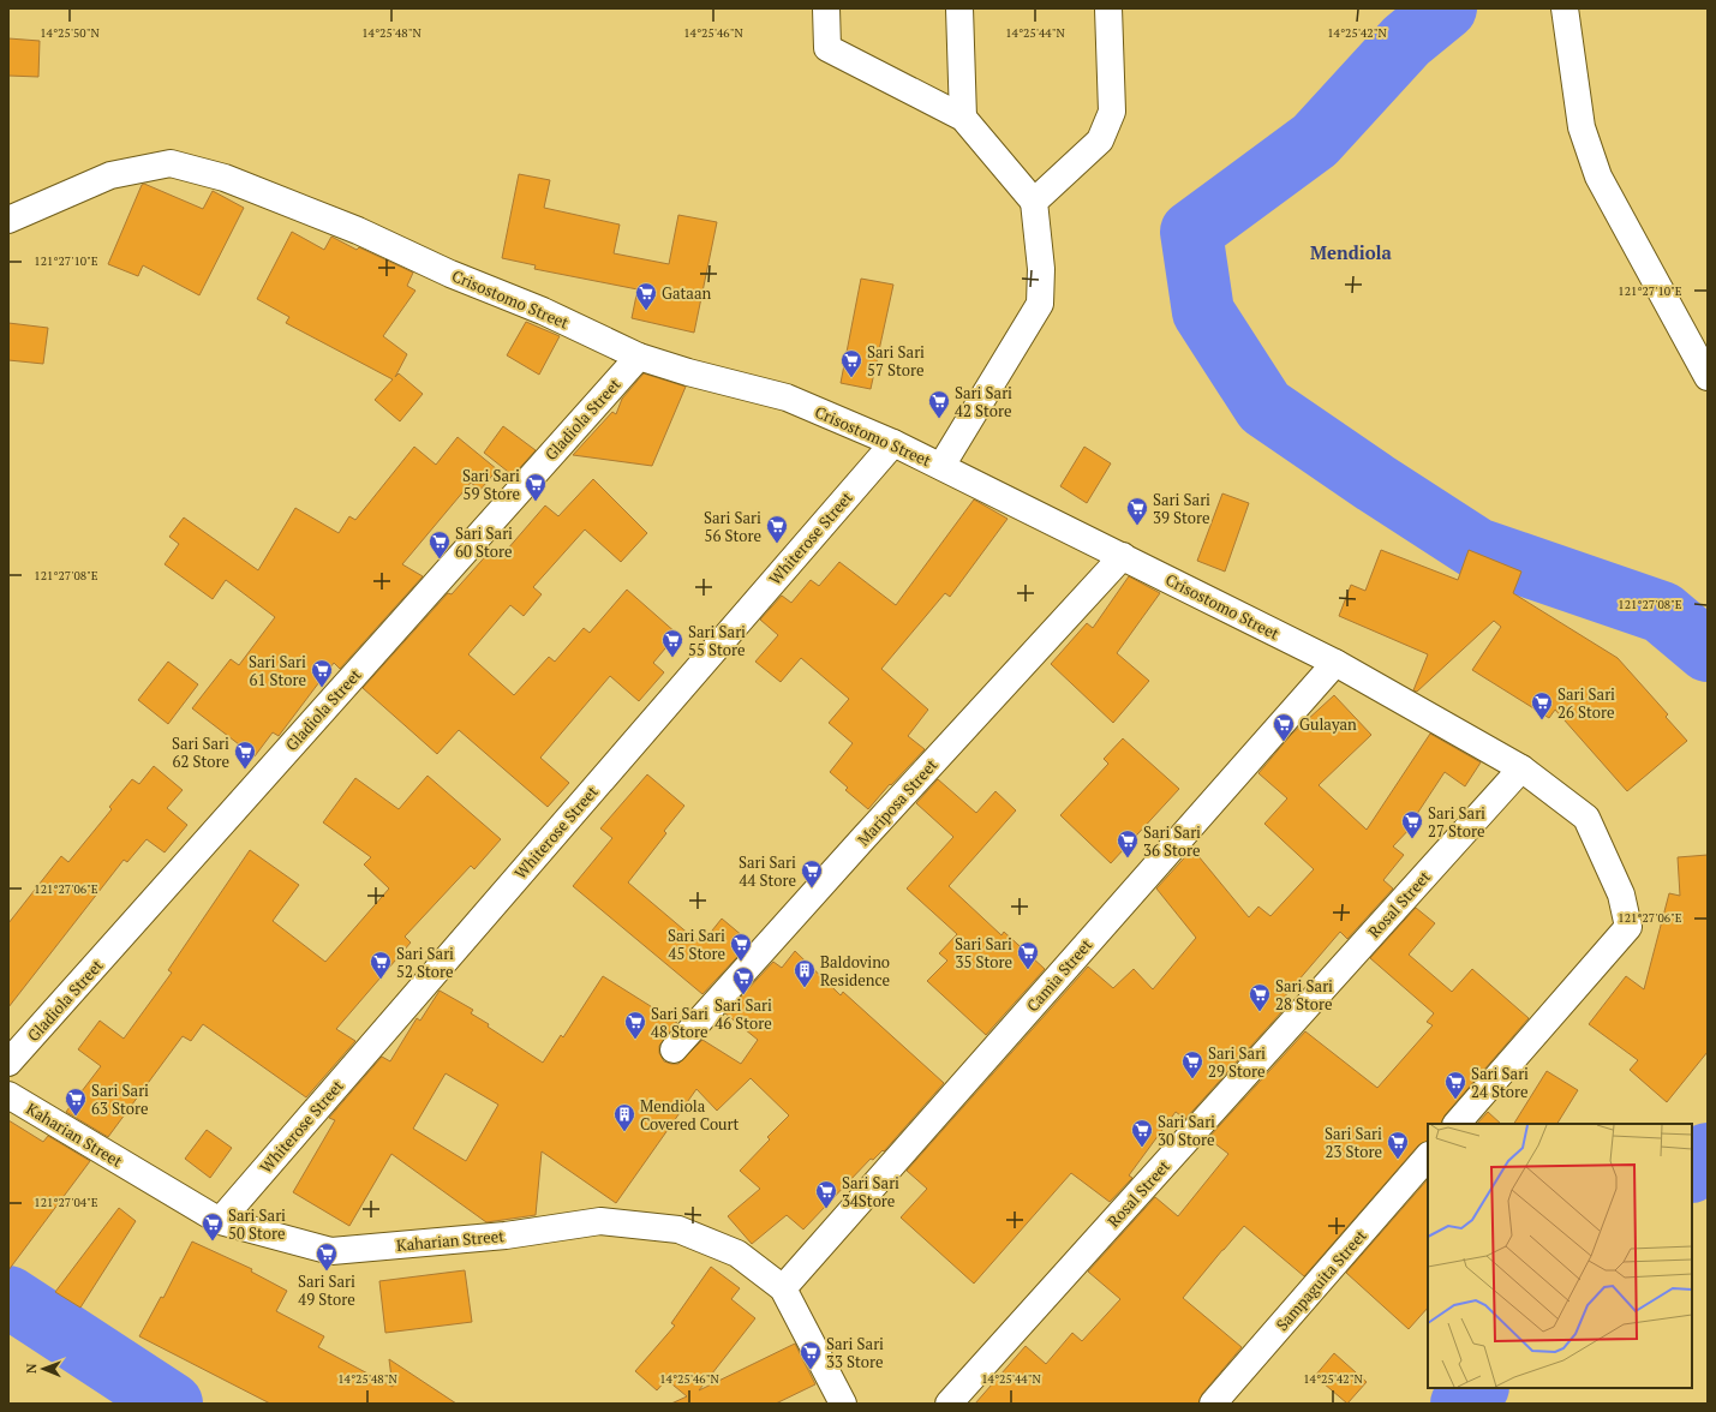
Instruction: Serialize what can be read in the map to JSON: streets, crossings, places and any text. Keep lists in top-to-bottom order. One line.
{"streets":{"street":["Crisostomo Street","Gladiola Street","Whiterose Street","Mariposa Street","Rosal Street","Camia Street","Kaharian Street","Sampaguita Street"]},"crossings":[["Crisostomo Street","Gladiola Street"],["Crisostomo Street","Whiterose Street"],["Crisostomo Street","Mariposa Street"],["Crisostomo Street","Rosal Street"],["Crisostomo Street","Camia Street"],["Whiterose Street","Kaharian Street"],["Camia Street","Kaharian Street"]],"districts":["Mendiola"],"places":{"supermarket":["Gataan","Sari Sari 57 Store","Sari Sari 42 Store","Sari Sari 59 Store","Sari Sari 39 Store","Sari Sari 56 Store","Sari Sari 60 Store","Sari Sari 55 Store","Sari Sari 61 Store","Sari Sari 26 Store","Gulayan","Sari Sari 62 Store","Sari Sari 27 Store","Sari Sari 36 Store","Sari Sari 44 Store","Sari Sari 45 Store","Sari Sari 35 Store","Sari Sari 52 Store","Sari Sari 46 Store","Sari Sari 28 Store","Sari Sari 48 Store","Sari Sari 29 Store","Sari Sari 24 Store","Sari Sari 63 Store","Sari Sari 30 Store","Sari Sari 23 Store","Sari Sari 34Store","Sari Sari 50 Store","Sari Sari 49 Store","Sari Sari 33 Store"],"building":["Baldovino Residence","Mendiola Covered Court"]},"north":"left","coordinates":["14°25'50\"N","14°25'48\"N","14°25'46\"N","14°25'44\"N","14°25'42\"N","121°27'10\"E","121°27'08\"E","121°27'06\"E","121°27'04\"E"]}
